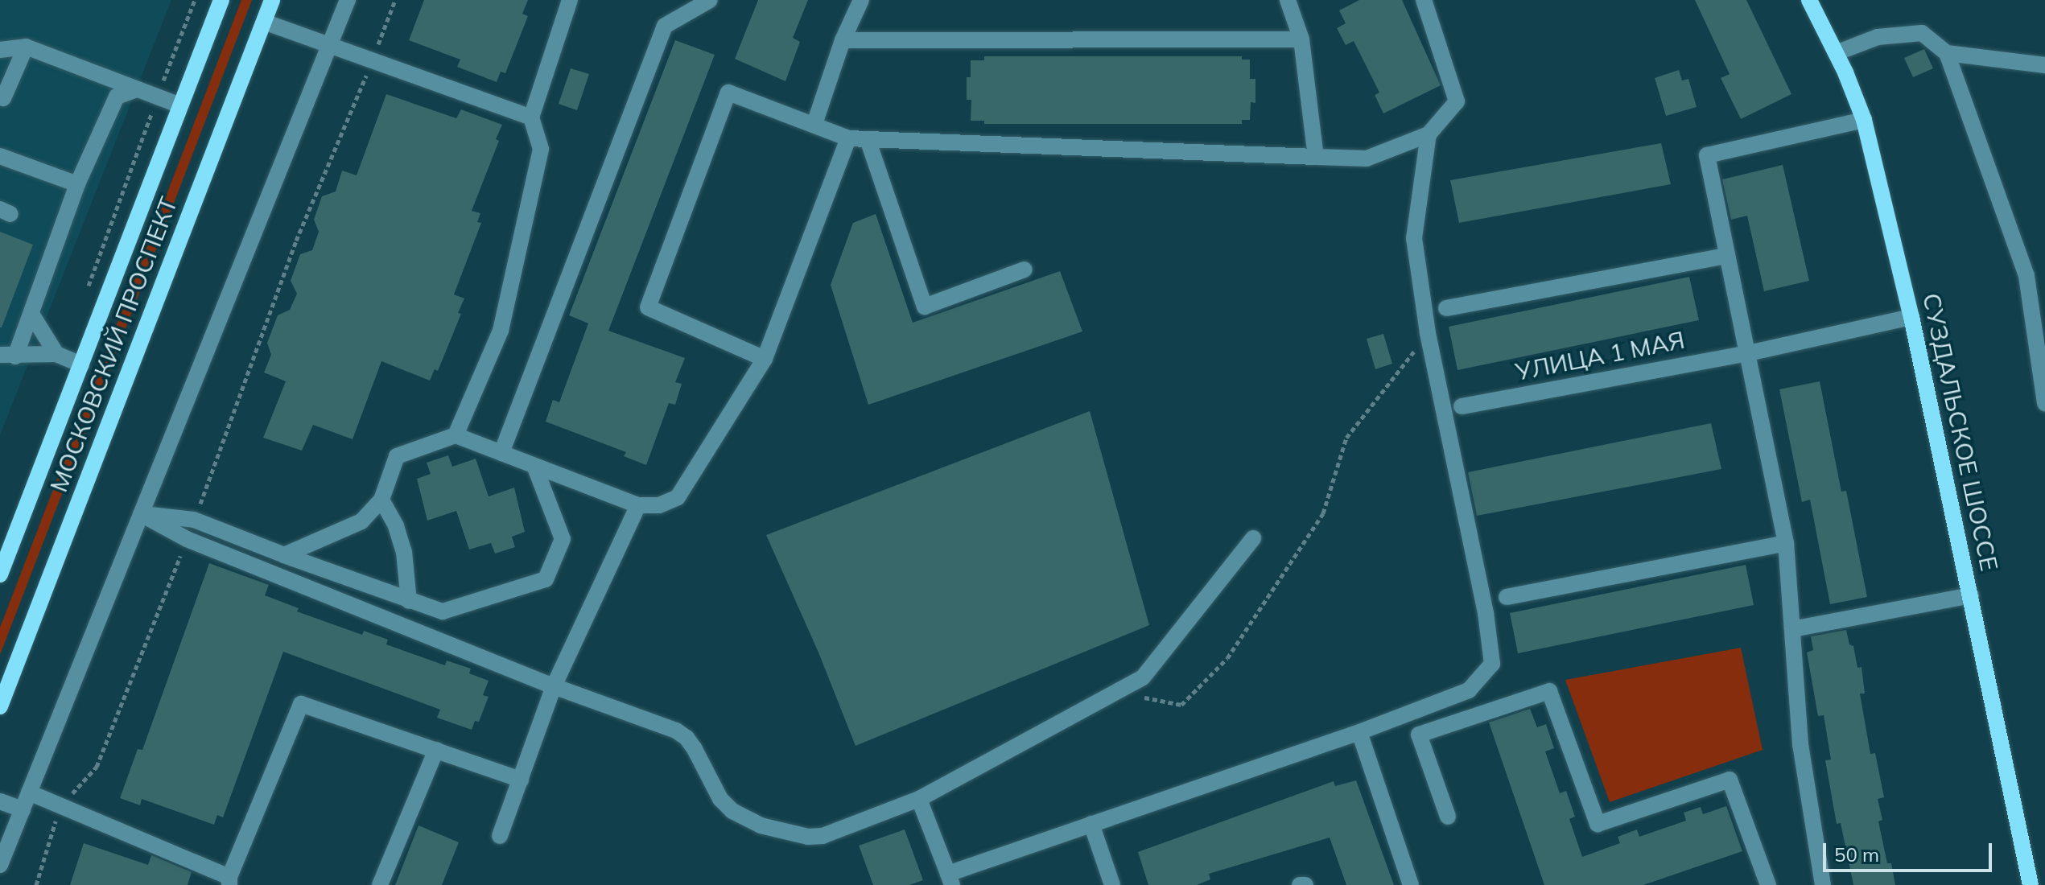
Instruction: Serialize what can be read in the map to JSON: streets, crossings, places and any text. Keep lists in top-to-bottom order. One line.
{"streets":{"main road":["МОСКОВСКИЙ ПРОСПЕКТ","СУЗДАЛЬСКОЕ ШОССЕ"],"street":["УЛИЦА 1 МАЯ"]},"crossings":[["УЛИЦА 1 МАЯ","СУЗДАЛЬСКОЕ ШОССЕ"]],"scale_bar":"50 m"}
